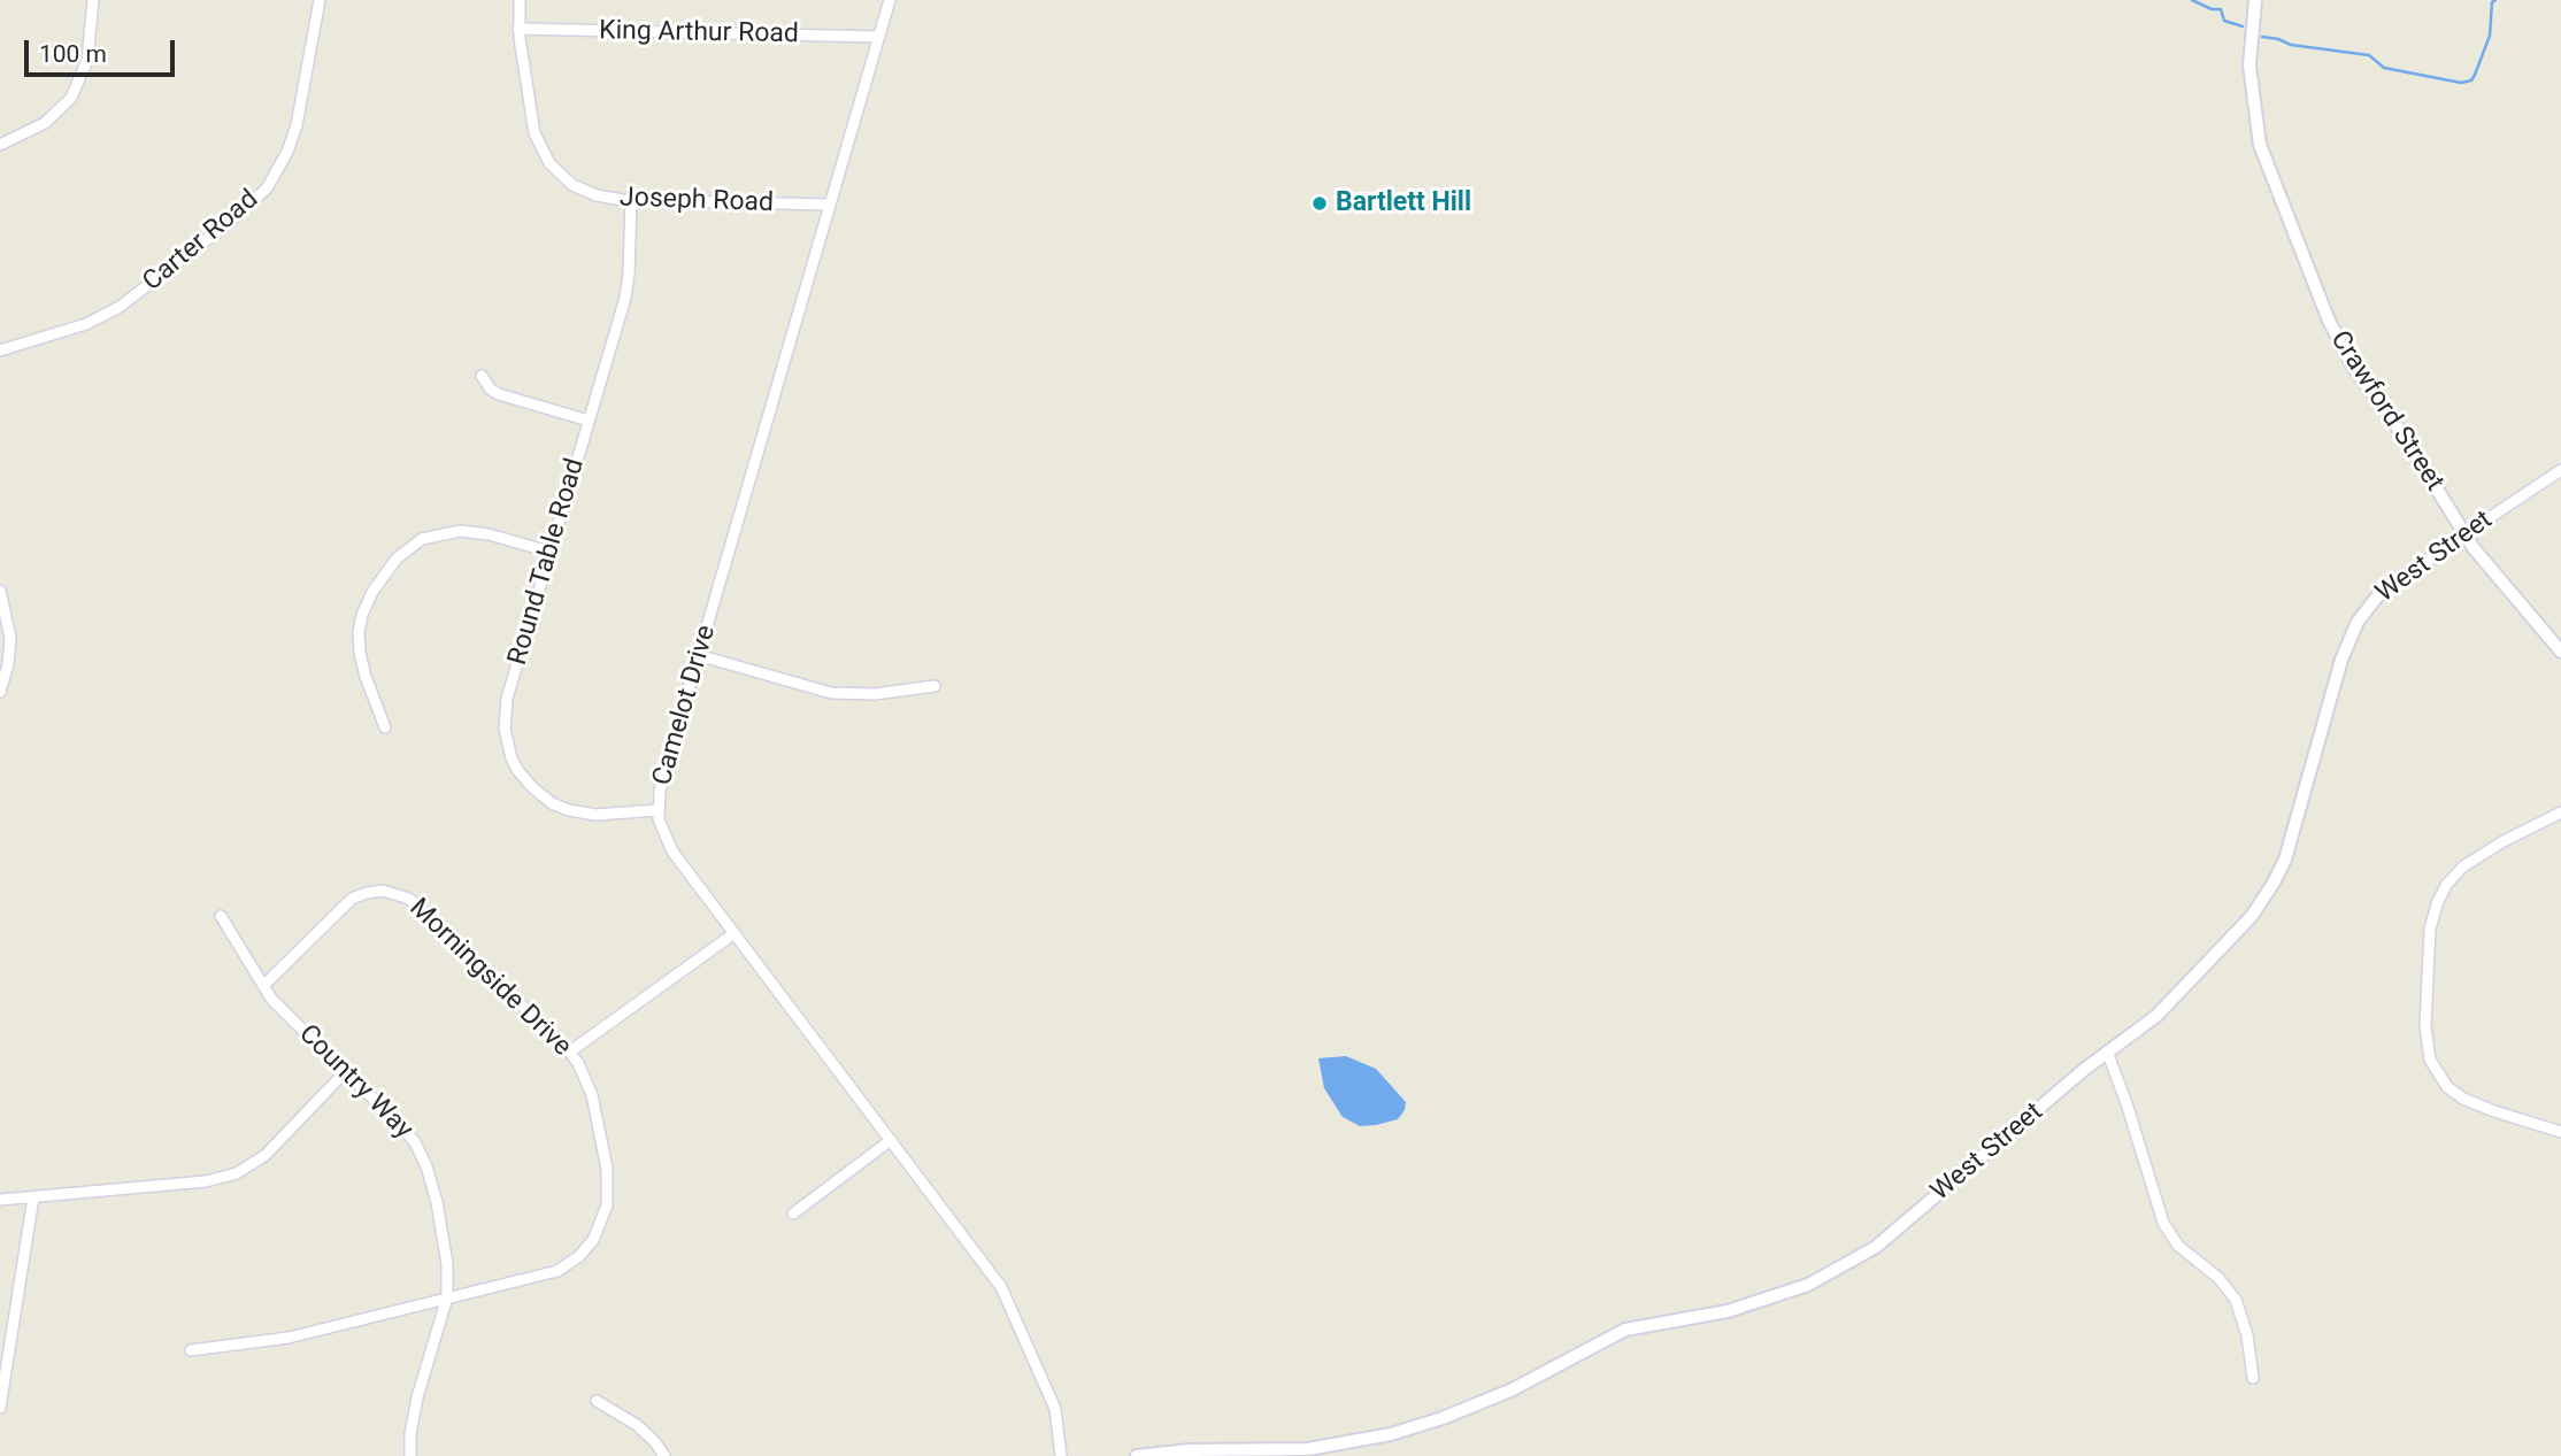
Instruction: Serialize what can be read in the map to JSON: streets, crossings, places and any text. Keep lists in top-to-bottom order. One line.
{"streets":{"street":["King Arthur Road","Joseph Road","Carter Road","Crawford Street","West Street","Round Table Road","Camelot Drive","Morningside Drive","Country Way"]},"crossings":[["King Arthur Road","Joseph Road"],["King Arthur Road","Camelot Drive"],["Joseph Road","Round Table Road"],["Joseph Road","Camelot Drive"],["Crawford Street","West Street"],["Round Table Road","Camelot Drive"],["Morningside Drive","Country Way"]],"places":["Bartlett Hill"],"scale_bar":"100 m"}
